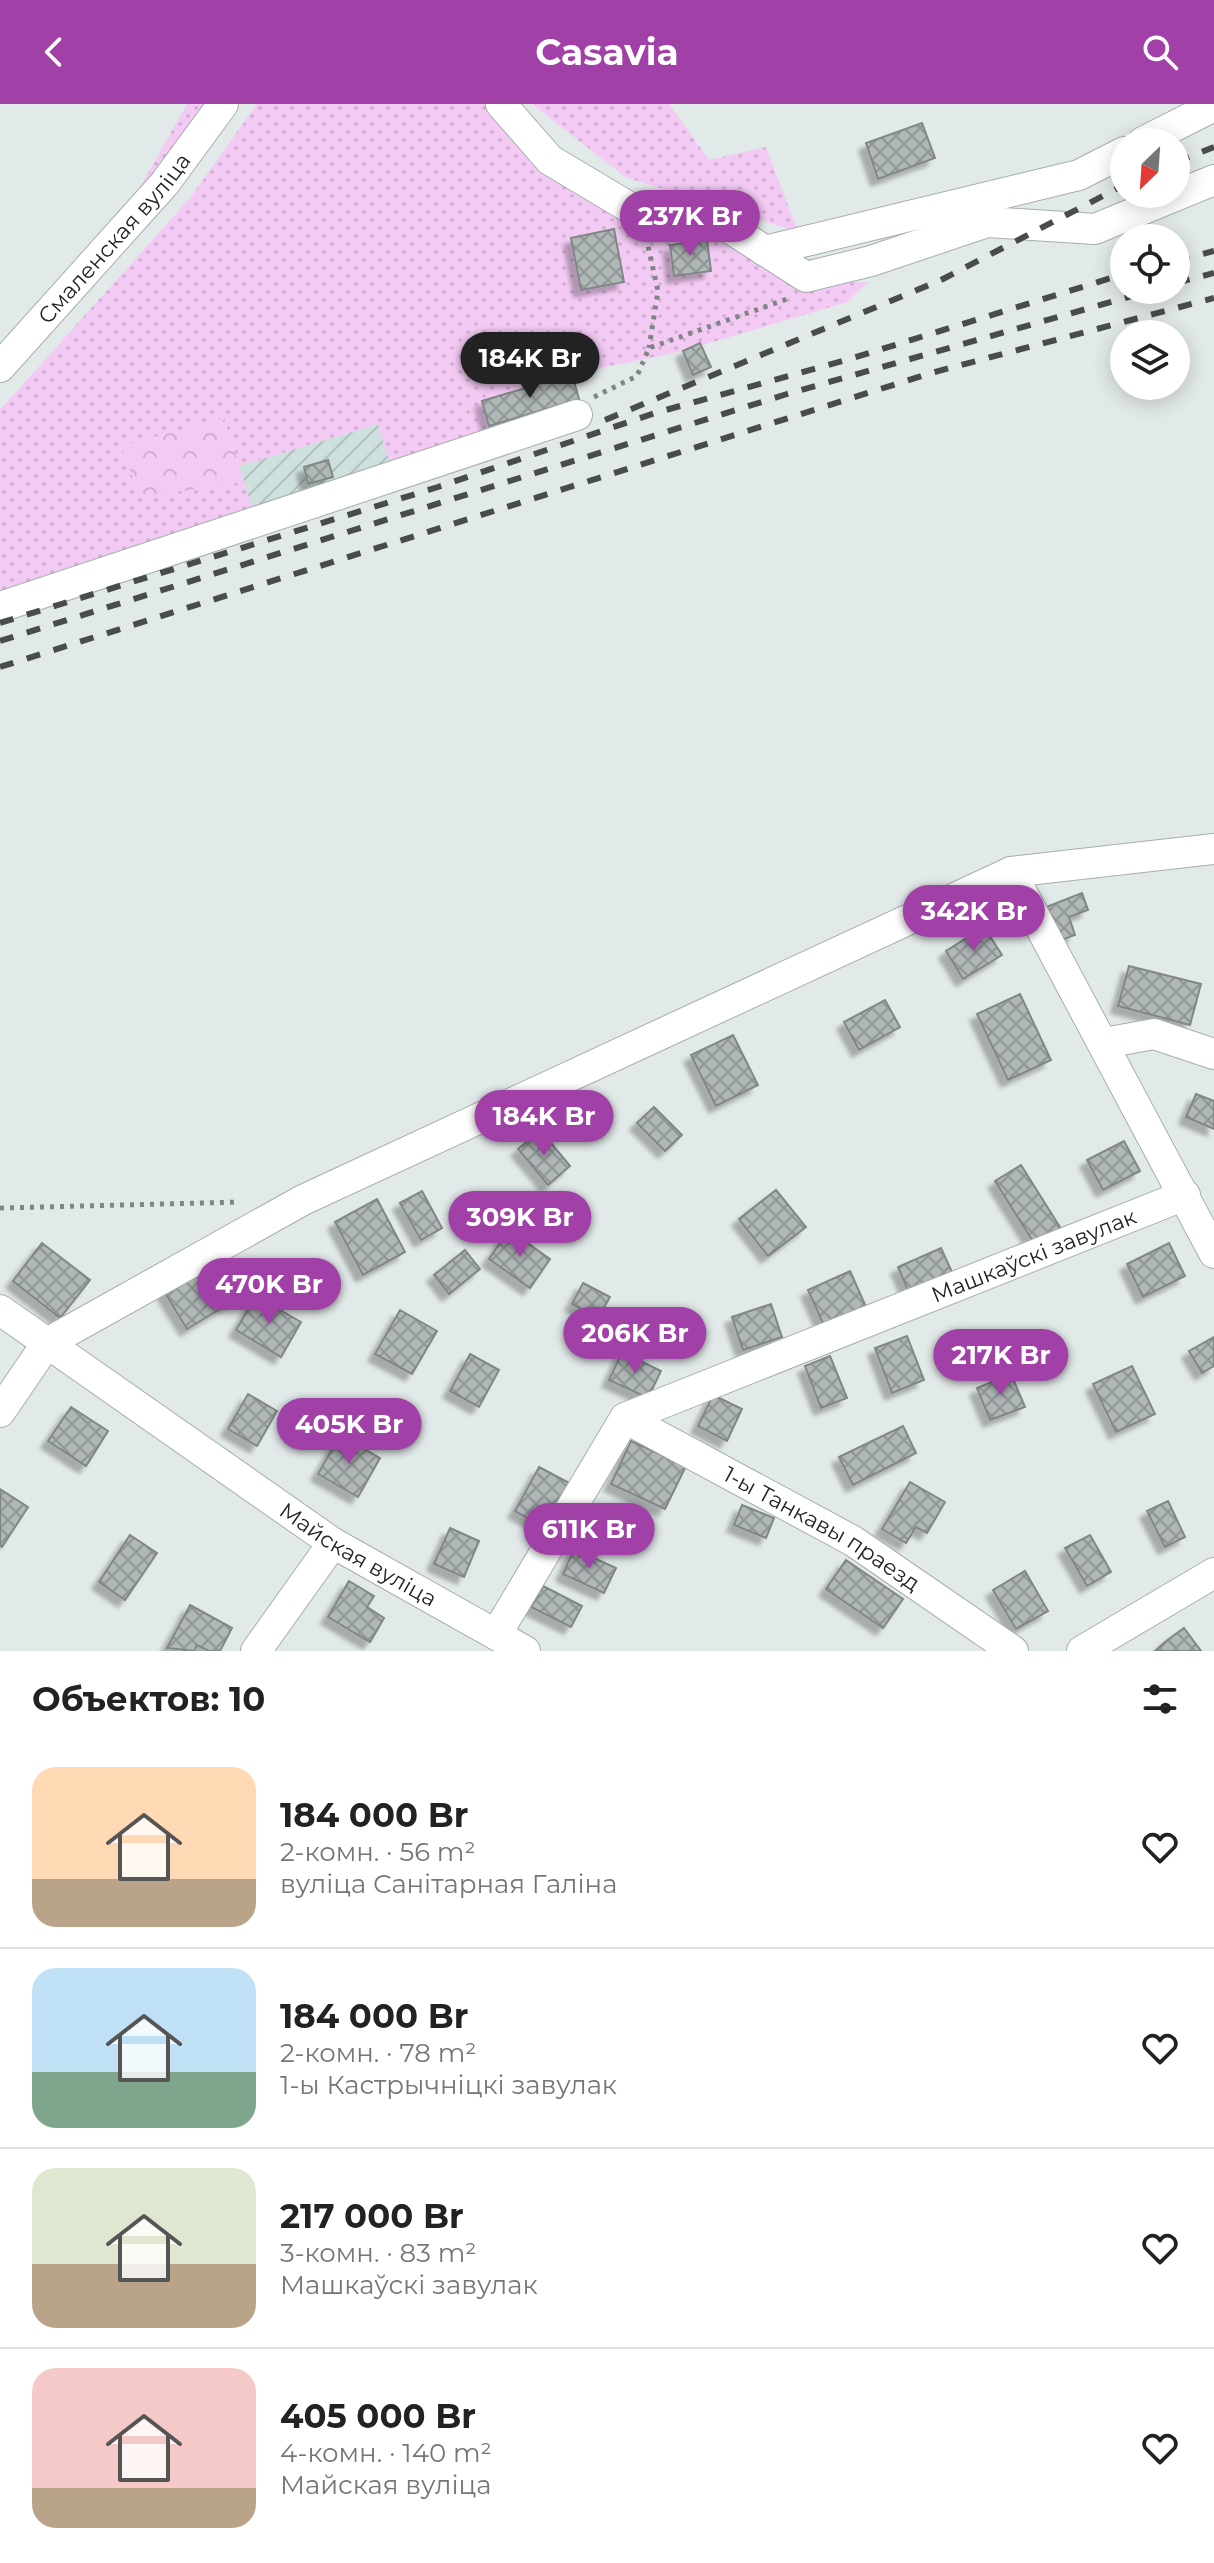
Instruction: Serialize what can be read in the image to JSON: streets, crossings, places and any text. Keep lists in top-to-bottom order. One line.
{"streets":{"street":["Смаленская вуліца","Машкаўскі завулак","1-ы Танкавы праезд","Майская вуліца"]},"crossings":[["Машкаўскі завулак","1-ы Танкавы праезд"]],"north":"bottom left","page":{"header":"Casavia","price":["237K Br","184K Br","342K Br","184K Br","309K Br","470K Br","206K Br","217K Br","405K Br","611K Br"],"heading":"Объектов: 10","list":[{"name":"184 000 Br","note":"2-комн. · 56 m² · вуліца Санітарная Галіна"},{"name":"184 000 Br","note":"2-комн. · 78 m² · 1-ы Кастрычніцкі завулак"},{"name":"217 000 Br","note":"3-комн. · 83 m² · Машкаўскі завулак"},{"name":"405 000 Br","note":"4-комн. · 140 m² · Майская вуліца"}]}}
